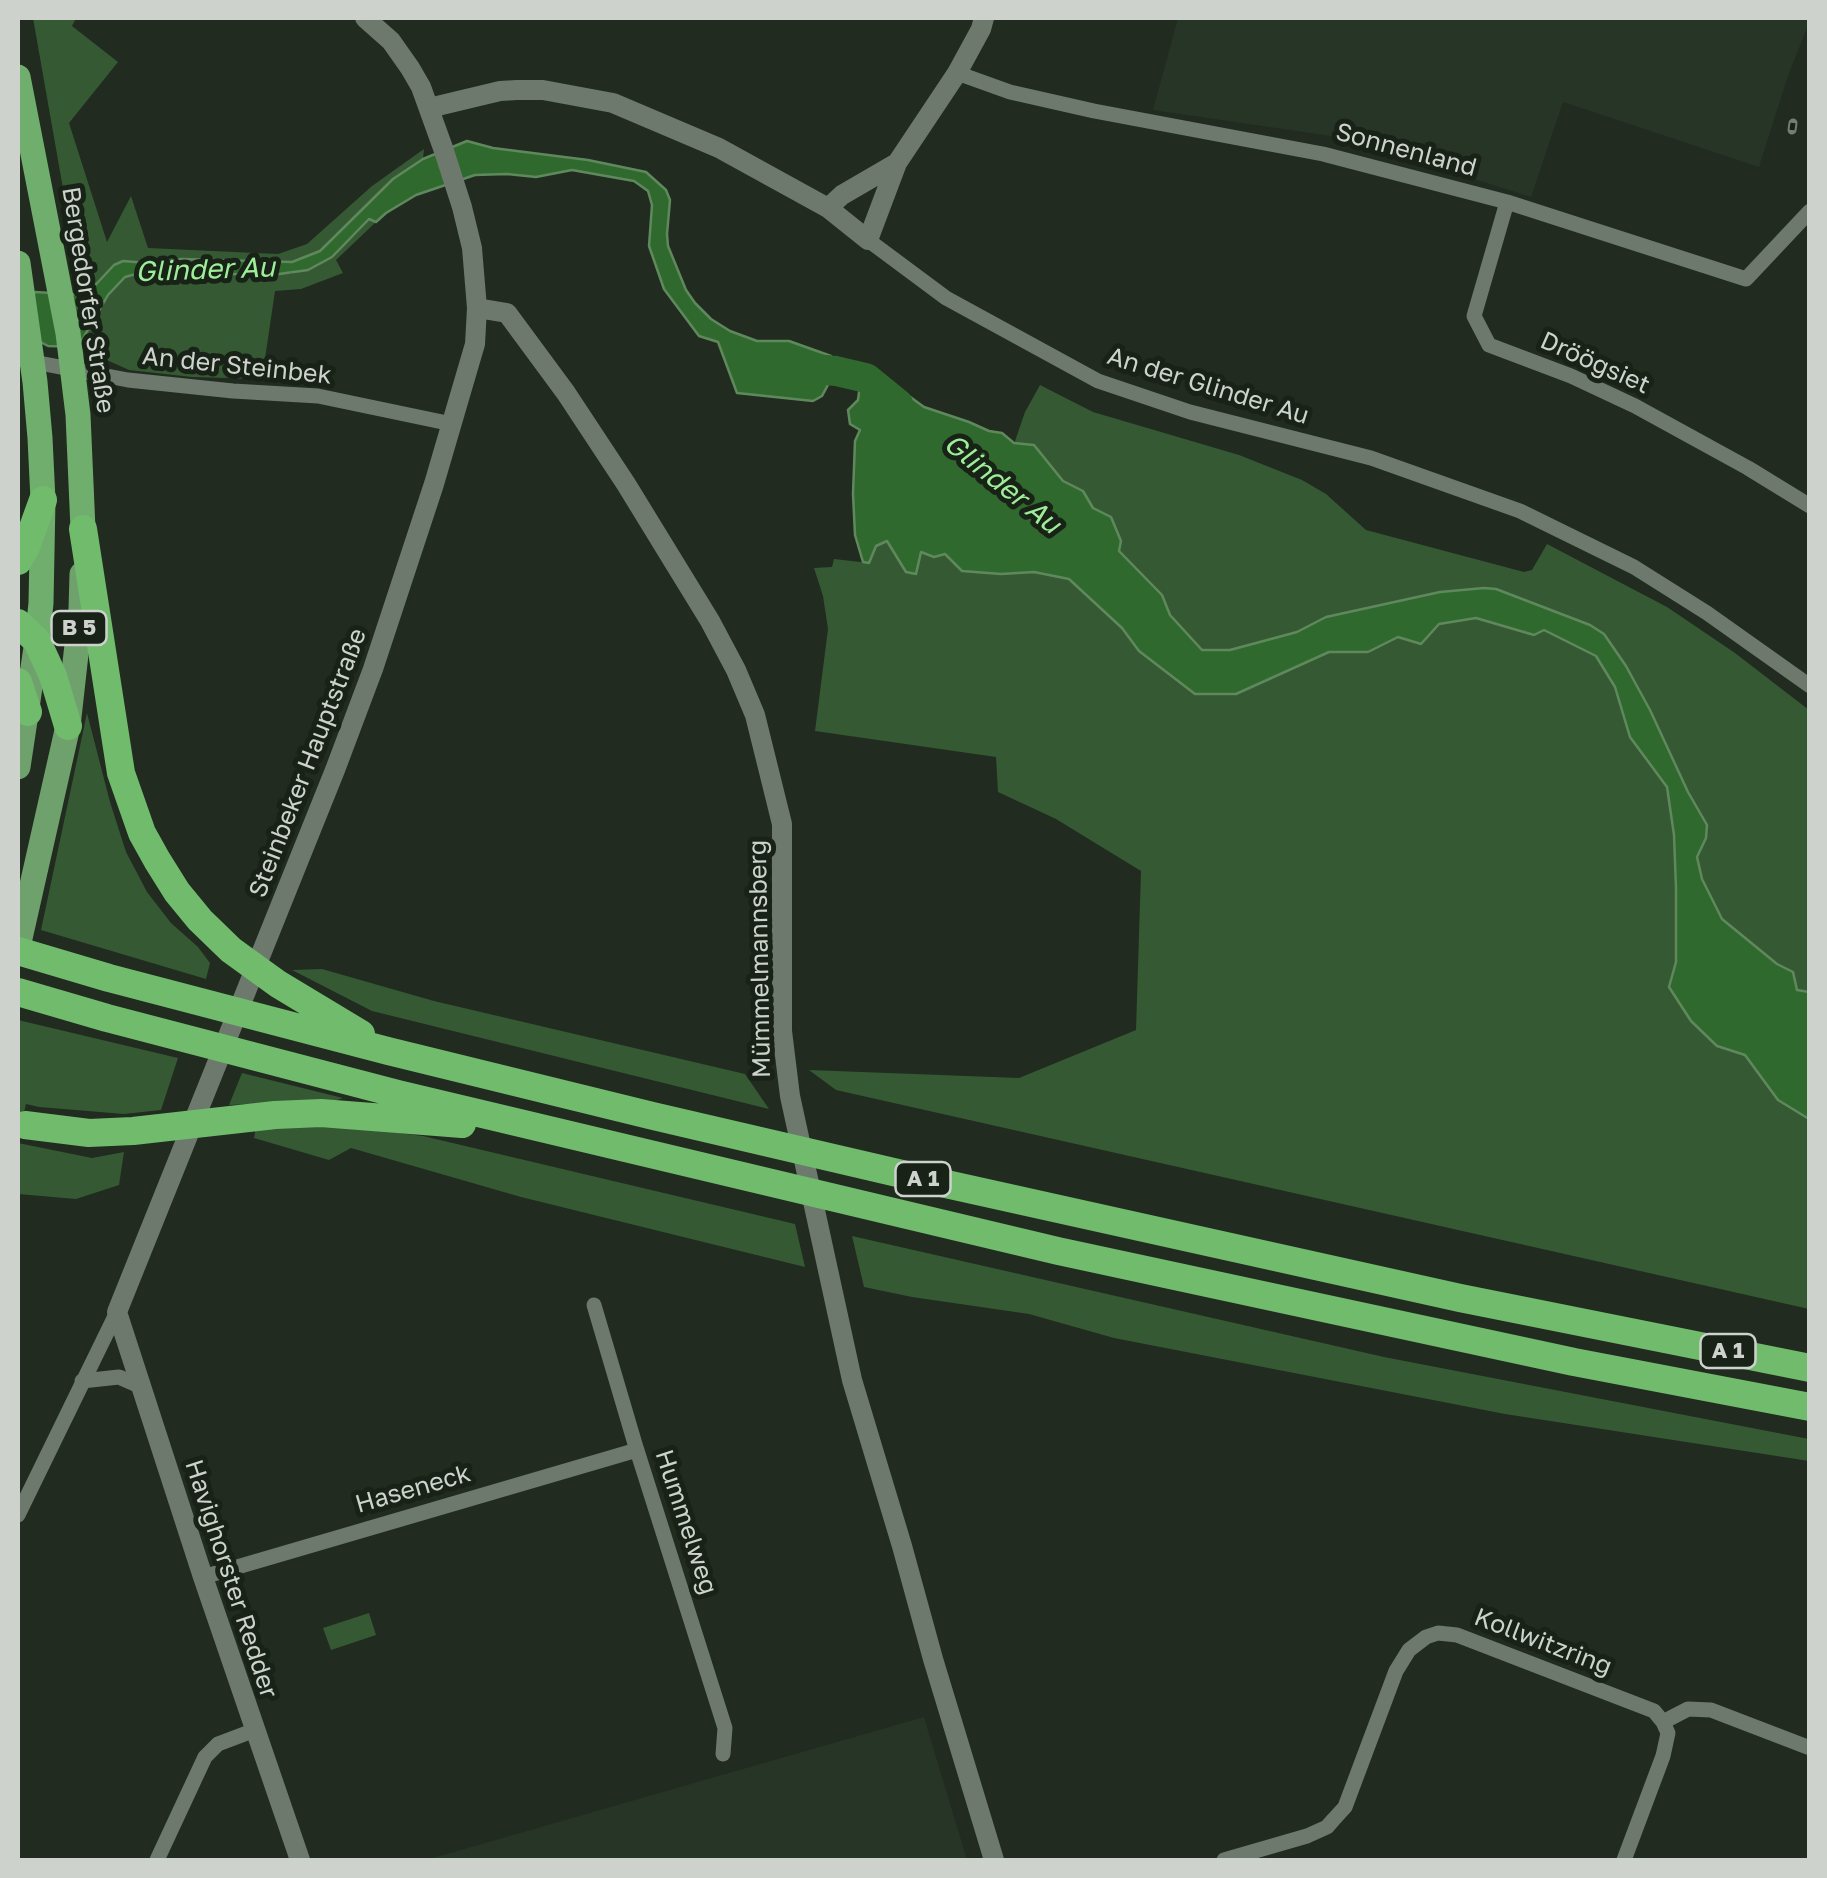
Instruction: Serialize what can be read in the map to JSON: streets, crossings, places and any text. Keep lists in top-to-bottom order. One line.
{"streets":{"highway":["Bergedorfer Straße","B 5","A 1"],"street":["Sonnenland","Dröögsiet","An der Steinbek","An der Glinder Au","Steinbeker Hauptstraße","Mümmelmannsberg","Haseneck","Hummelweg","Havighorster Redder","Kollwitzring"]},"crossings":[["Sonnenland","Dröögsiet"],["Bergedorfer Straße","A 1"],["An der Steinbek","Steinbeker Hauptstraße"],["An der Glinder Au","Steinbeker Hauptstraße"],["Steinbeker Hauptstraße","Mümmelmannsberg"],["Steinbeker Hauptstraße","Havighorster Redder"],["Haseneck","Hummelweg"],["Haseneck","Havighorster Redder"]],"water":["Glinder Au"]}
